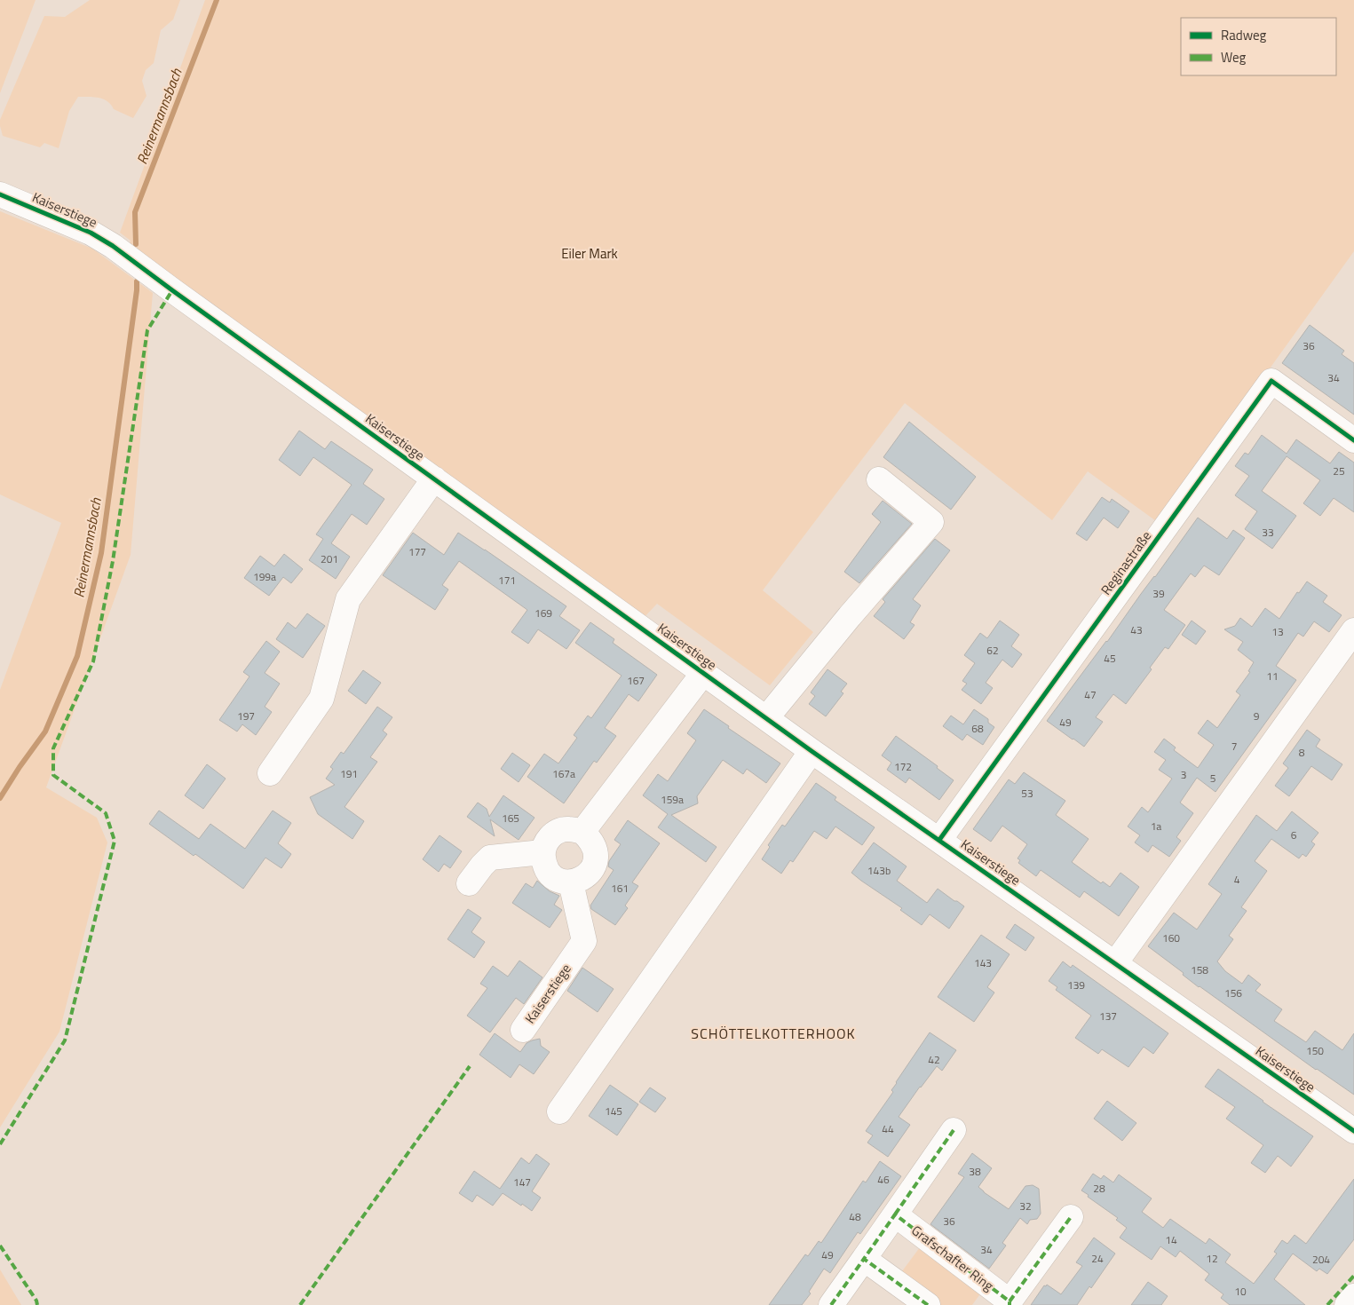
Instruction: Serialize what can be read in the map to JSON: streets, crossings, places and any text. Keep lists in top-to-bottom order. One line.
{"streets":{"street":["Kaiserstiege","Reginastraße","Grafschafter Ring"]},"crossings":[["Kaiserstiege","Reginastraße"]],"districts":["SCHÖTTELKOTTERHOOK"],"water":["Reinermannsbach"],"parks":["Eiler Mark"],"house_numbers":["36","34","25","33","177","201","199a","171","39","169","43","13","62","45","11","167","47","197","9","49","68","7","8","172","191","167a","3","5","53","159a","165","1a","6","143b","4","161","160","143","158","139","156","137","150","42","145","44","38","46","147","28","32","48","36","14","34","49","24","12","204","10"],"legend":["Radweg","Weg"]}
